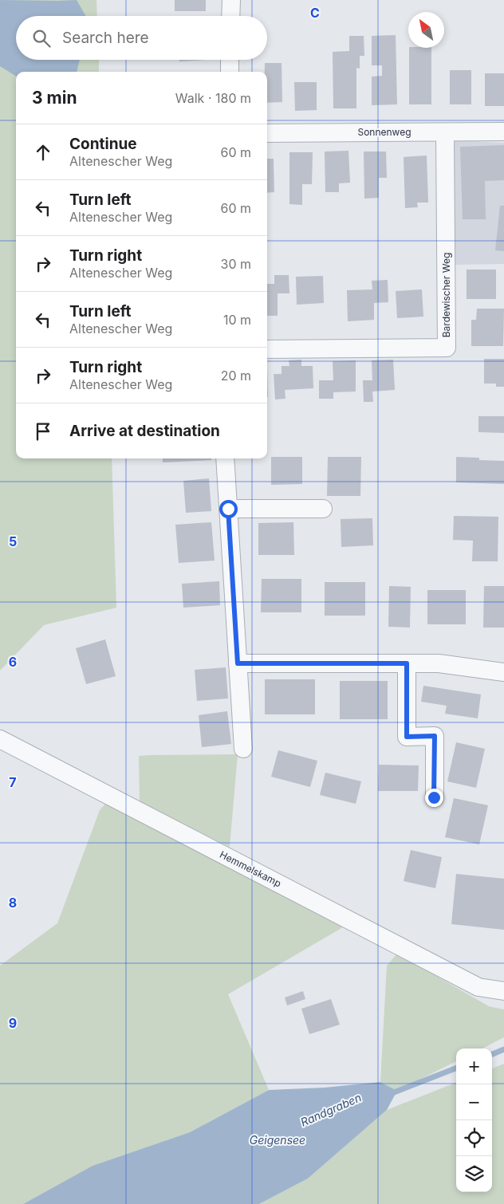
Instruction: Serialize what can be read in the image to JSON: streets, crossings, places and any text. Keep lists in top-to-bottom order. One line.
{"streets":{"street":["Sonnenweg","Bardewischer Weg","Hemmelskamp"]},"crossings":[["Sonnenweg","Bardewischer Weg"]],"water":["Randgraben","Geigensee"],"north":"top left","page":{"search":"Search here","heading":["3 min","Walk · 180 m"],"list":[["Continue","Altenescher Weg","60 m"],["Turn left","Altenescher Weg","60 m"],["Turn right","Altenescher Weg","30 m"],["Turn left","Altenescher Weg","10 m"],["Turn right","Altenescher Weg","20 m"],"Arrive at destination"],"map_buttons":["+","−"]},"grid":{"columns":["C"],"rows":["5","6","7","8","9"]}}
